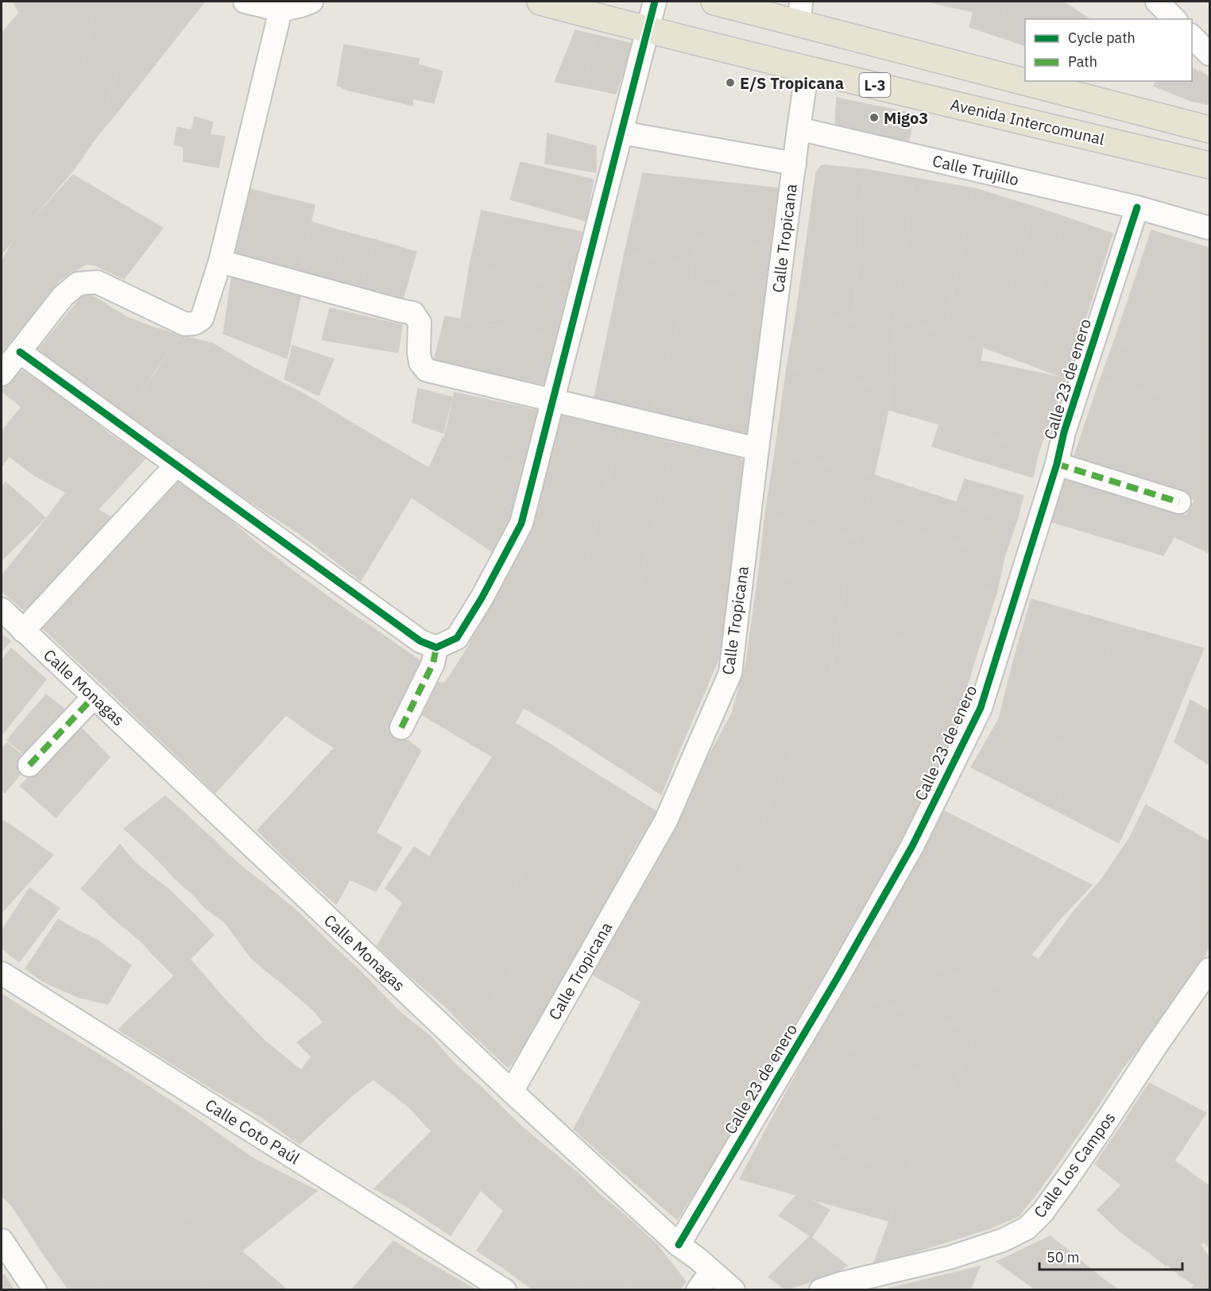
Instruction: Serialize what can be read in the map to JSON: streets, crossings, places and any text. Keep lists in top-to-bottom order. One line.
{"streets":{"main road":["L-3","Avenida Intercomunal"],"street":["Calle Trujillo","Calle Tropicana","Calle 23 de enero","Calle Monagas","Calle Coto Paúl","Calle Los Campos"]},"crossings":[["Calle Trujillo","Calle Tropicana"],["Calle Trujillo","Calle 23 de enero"],["Calle Tropicana","Calle Monagas"],["Calle 23 de enero","Calle Monagas"]],"places":["E/S Tropicana","Migo3"],"legend":["Cycle path","Path"],"scale_bar":"50 m"}
